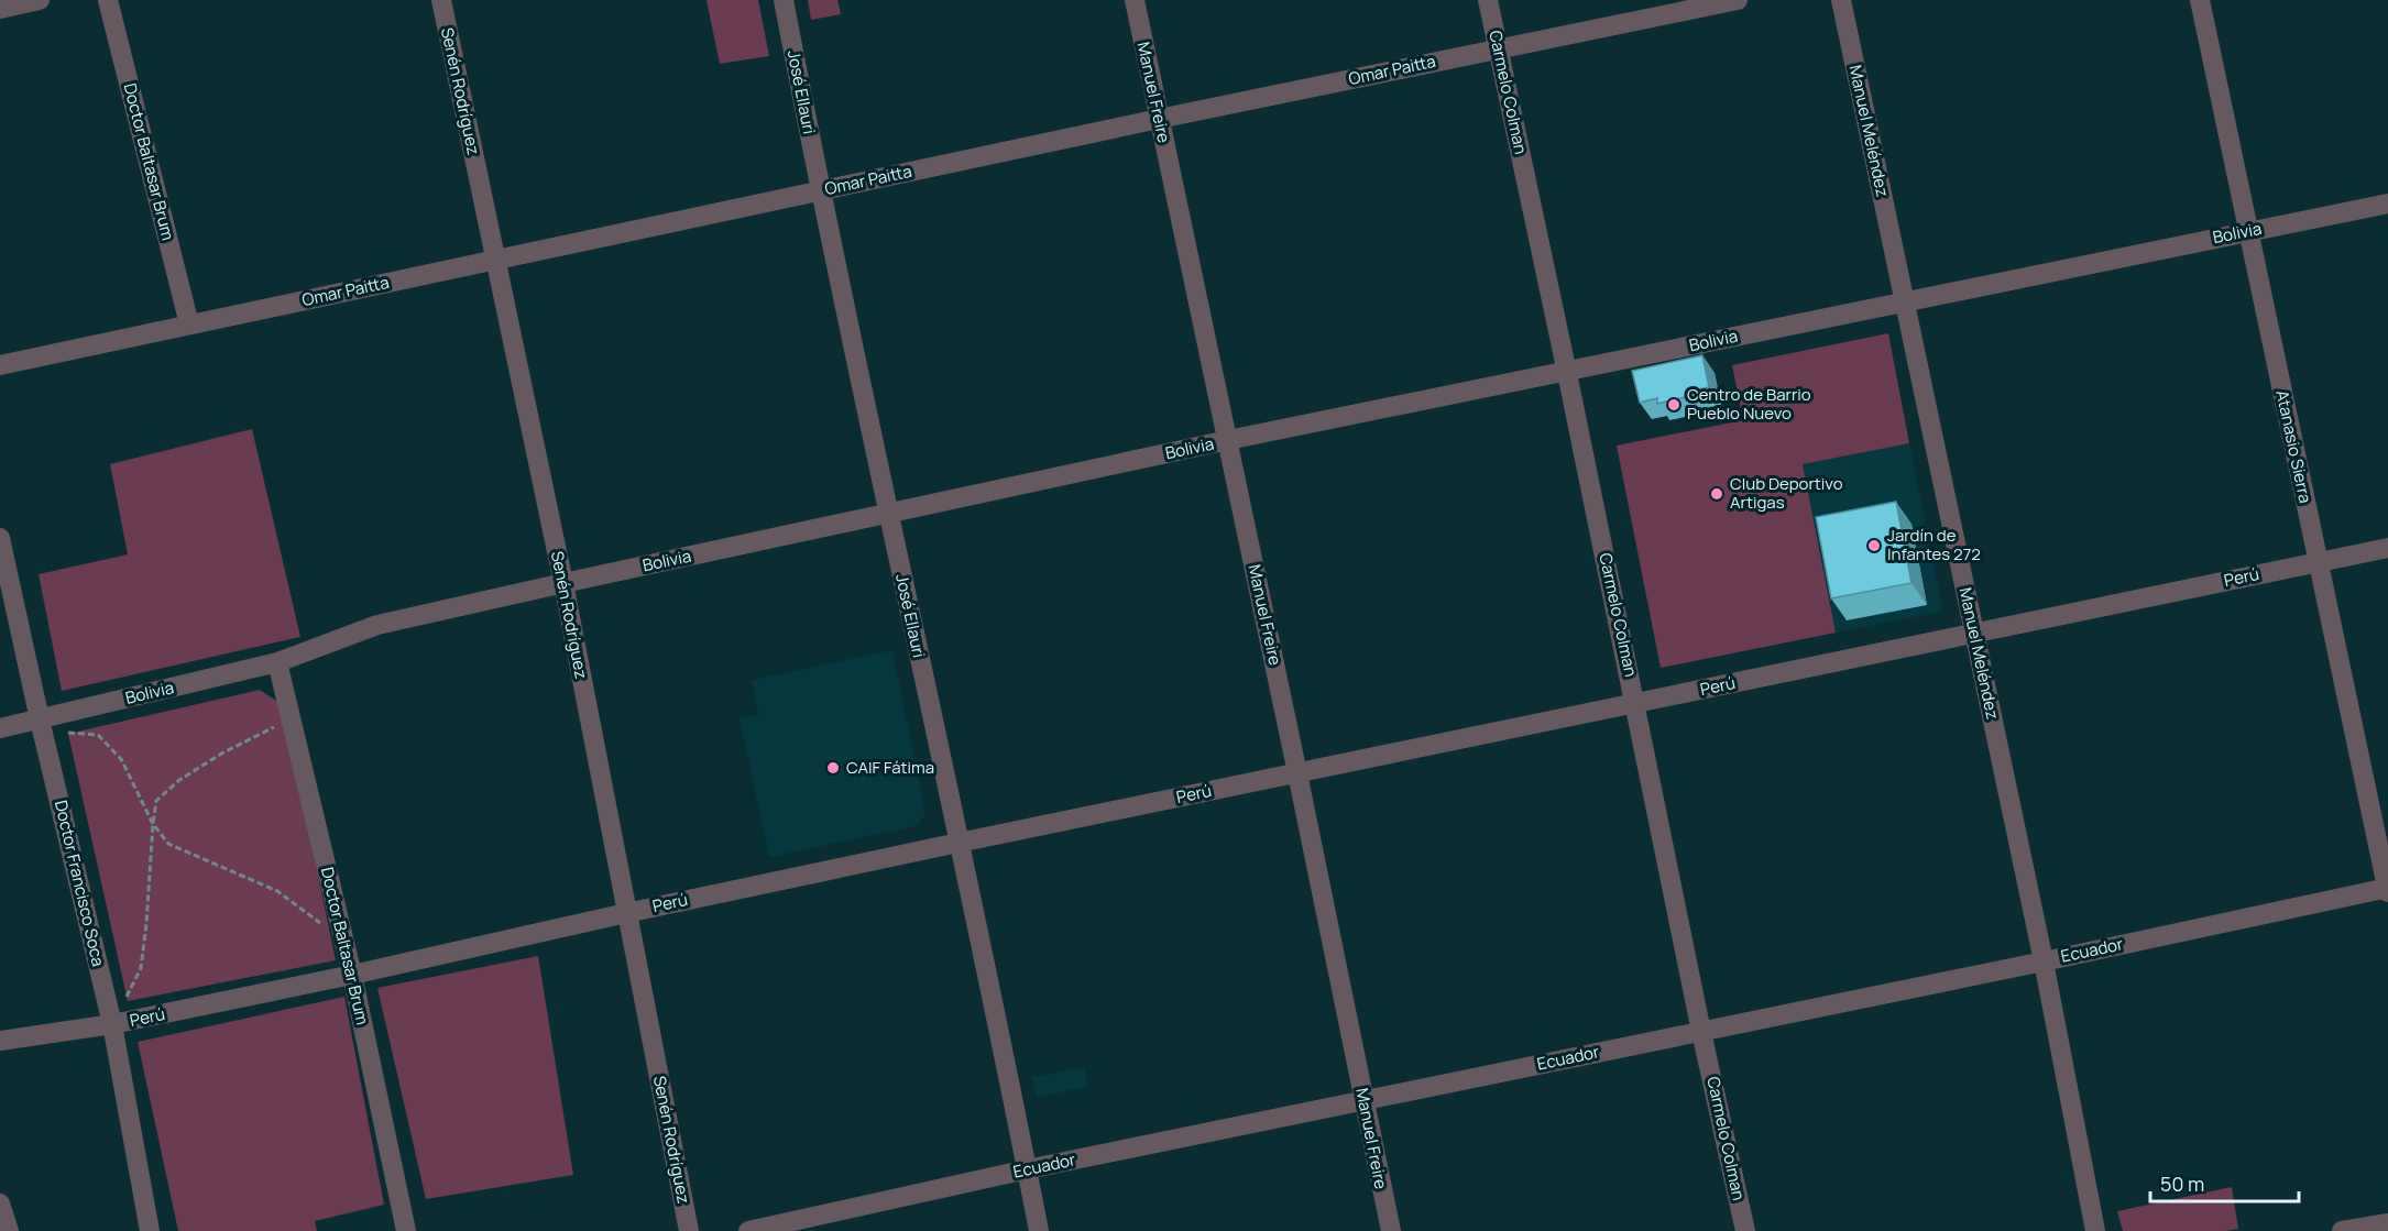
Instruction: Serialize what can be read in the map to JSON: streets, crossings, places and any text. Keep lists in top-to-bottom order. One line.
{"streets":{"street":["Omar Paitta","Senén Rodríguez","José Ellauri","Manuel Freire","Carmelo Colman","Manuel Meléndez","Doctor Baltasar Brum","Bolivia","Atanasio Sierra","Perú","Doctor Francisco Soca","Ecuador"]},"crossings":[["Omar Paitta","Senén Rodríguez"],["Omar Paitta","José Ellauri"],["Omar Paitta","Manuel Freire"],["Omar Paitta","Carmelo Colman"],["Omar Paitta","Doctor Baltasar Brum"],["Senén Rodríguez","Bolivia"],["Senén Rodríguez","Perú"],["José Ellauri","Bolivia"],["José Ellauri","Perú"],["José Ellauri","Ecuador"],["Manuel Freire","Bolivia"],["Manuel Freire","Perú"],["Manuel Freire","Ecuador"],["Carmelo Colman","Bolivia"],["Carmelo Colman","Perú"],["Carmelo Colman","Ecuador"],["Manuel Meléndez","Bolivia"],["Manuel Meléndez","Perú"],["Manuel Meléndez","Ecuador"],["Doctor Baltasar Brum","Bolivia"],["Doctor Baltasar Brum","Perú"],["Bolivia","Atanasio Sierra"],["Bolivia","Doctor Francisco Soca"],["Atanasio Sierra","Perú"],["Atanasio Sierra","Ecuador"],["Perú","Doctor Francisco Soca"]],"places":["Centro de Barrio Pueblo Nuevo","Club Deportivo Artigas","Jardín de Infantes 272","CAIF Fátima"],"scale_bar":"50 m"}
